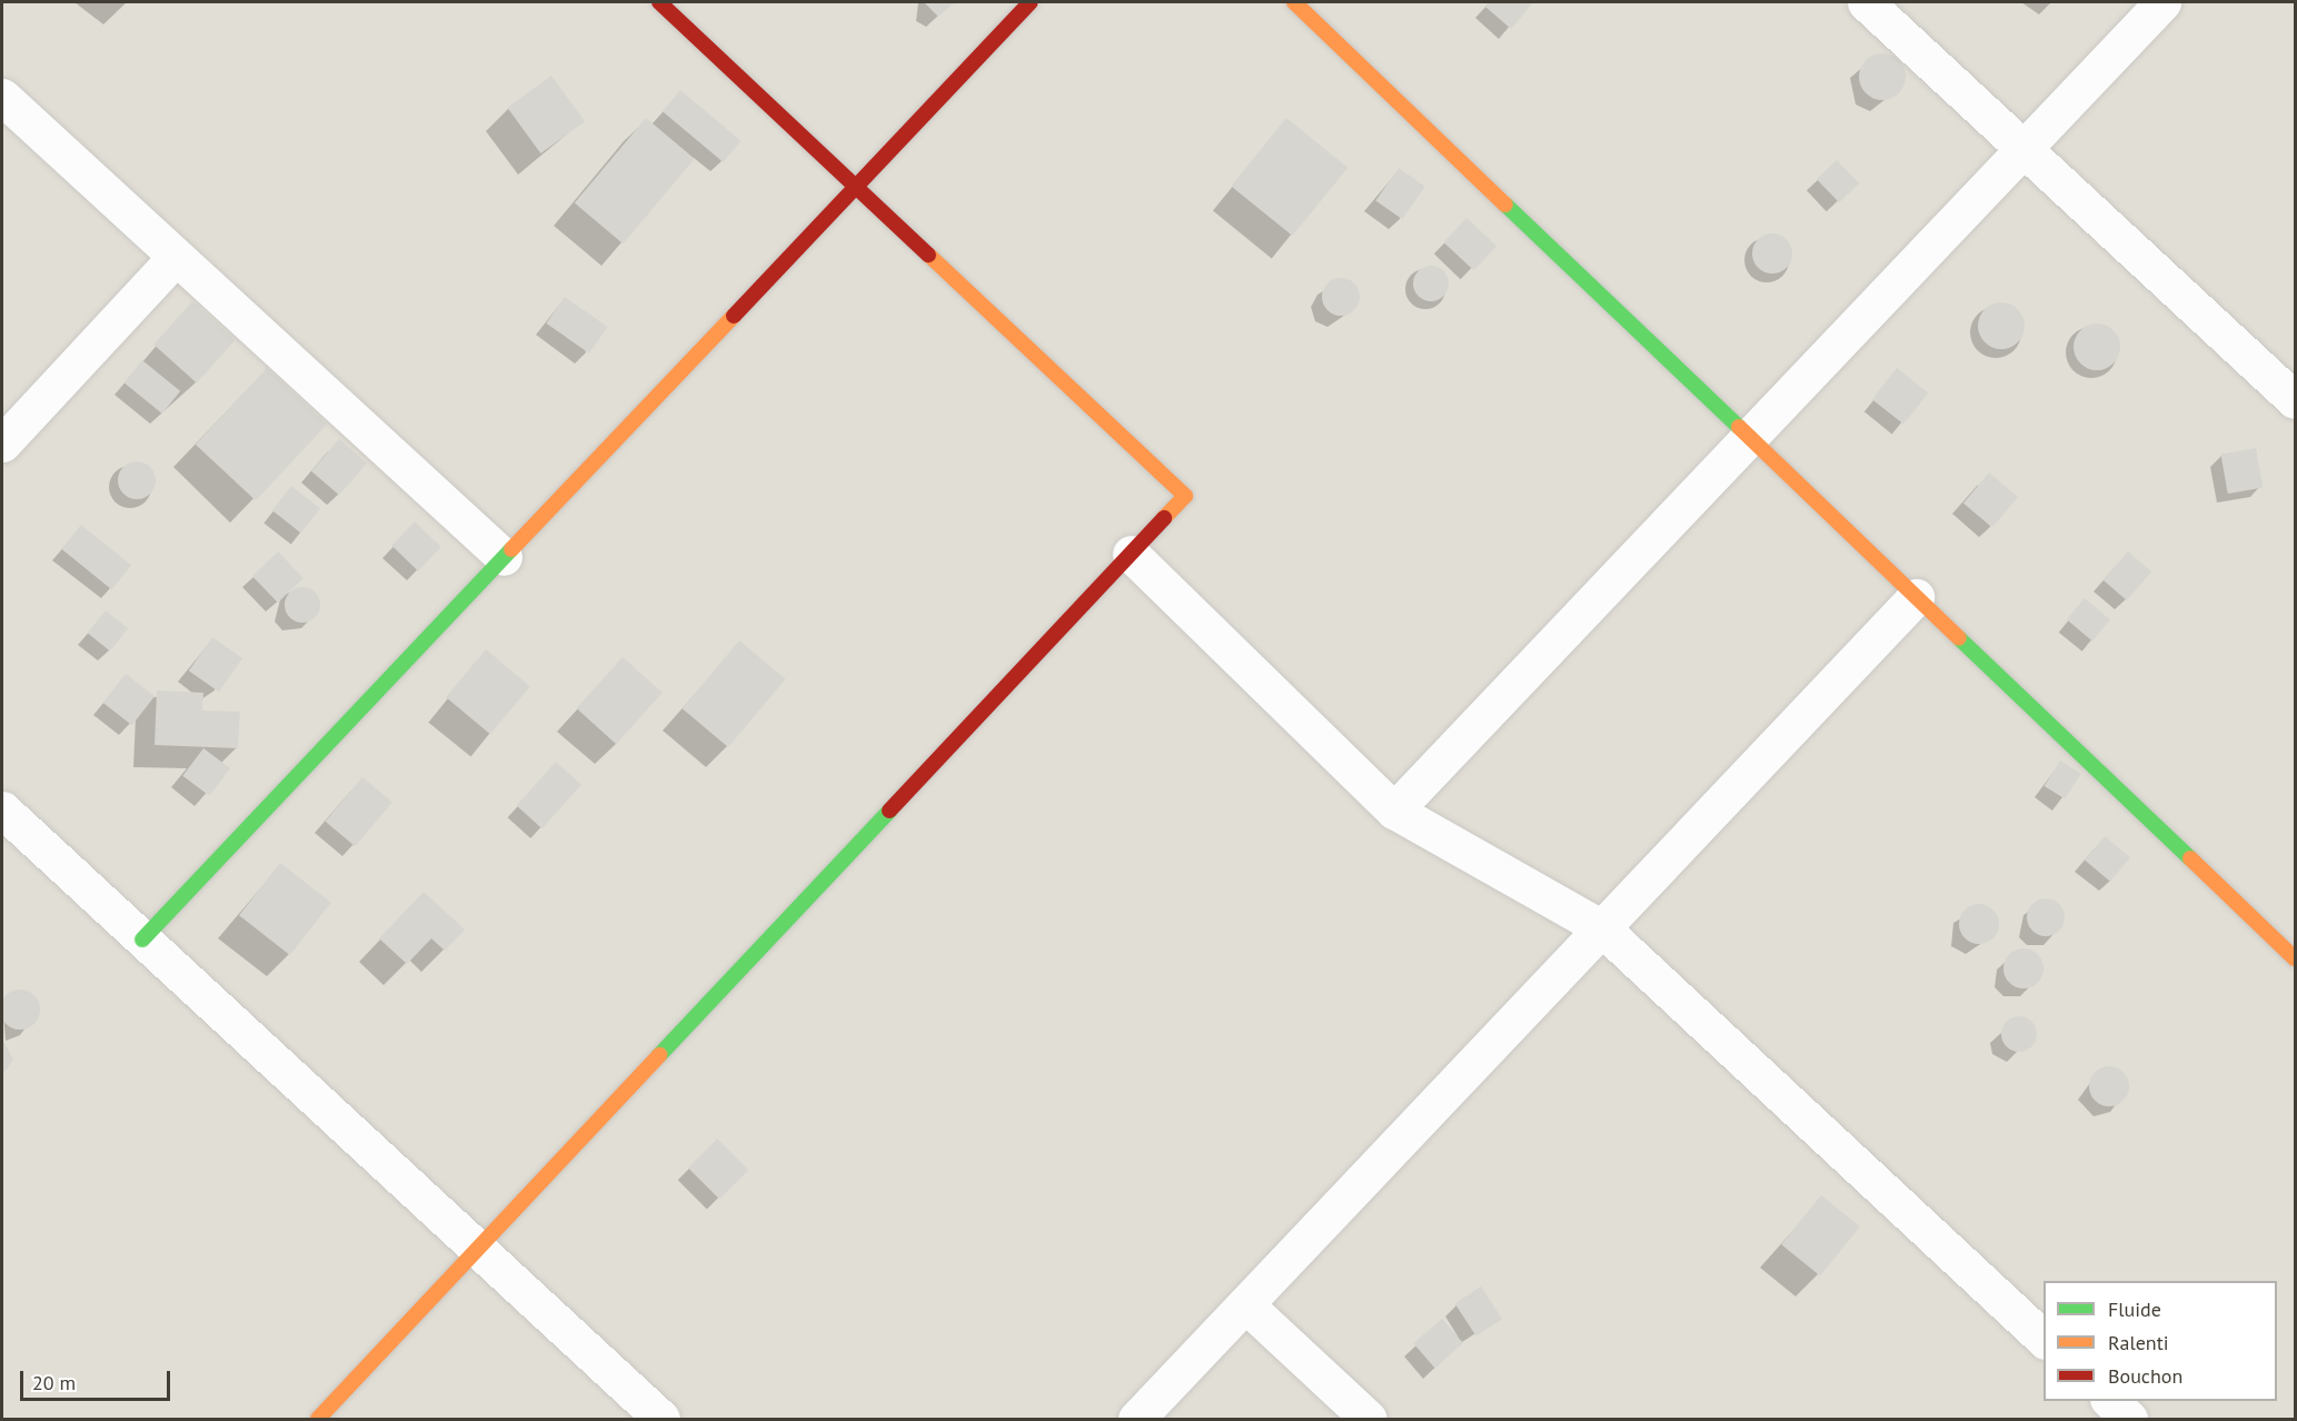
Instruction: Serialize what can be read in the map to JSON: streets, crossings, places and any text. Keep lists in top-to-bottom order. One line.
{"legend":["Fluide","Ralenti","Bouchon"],"scale_bar":"20 m"}
